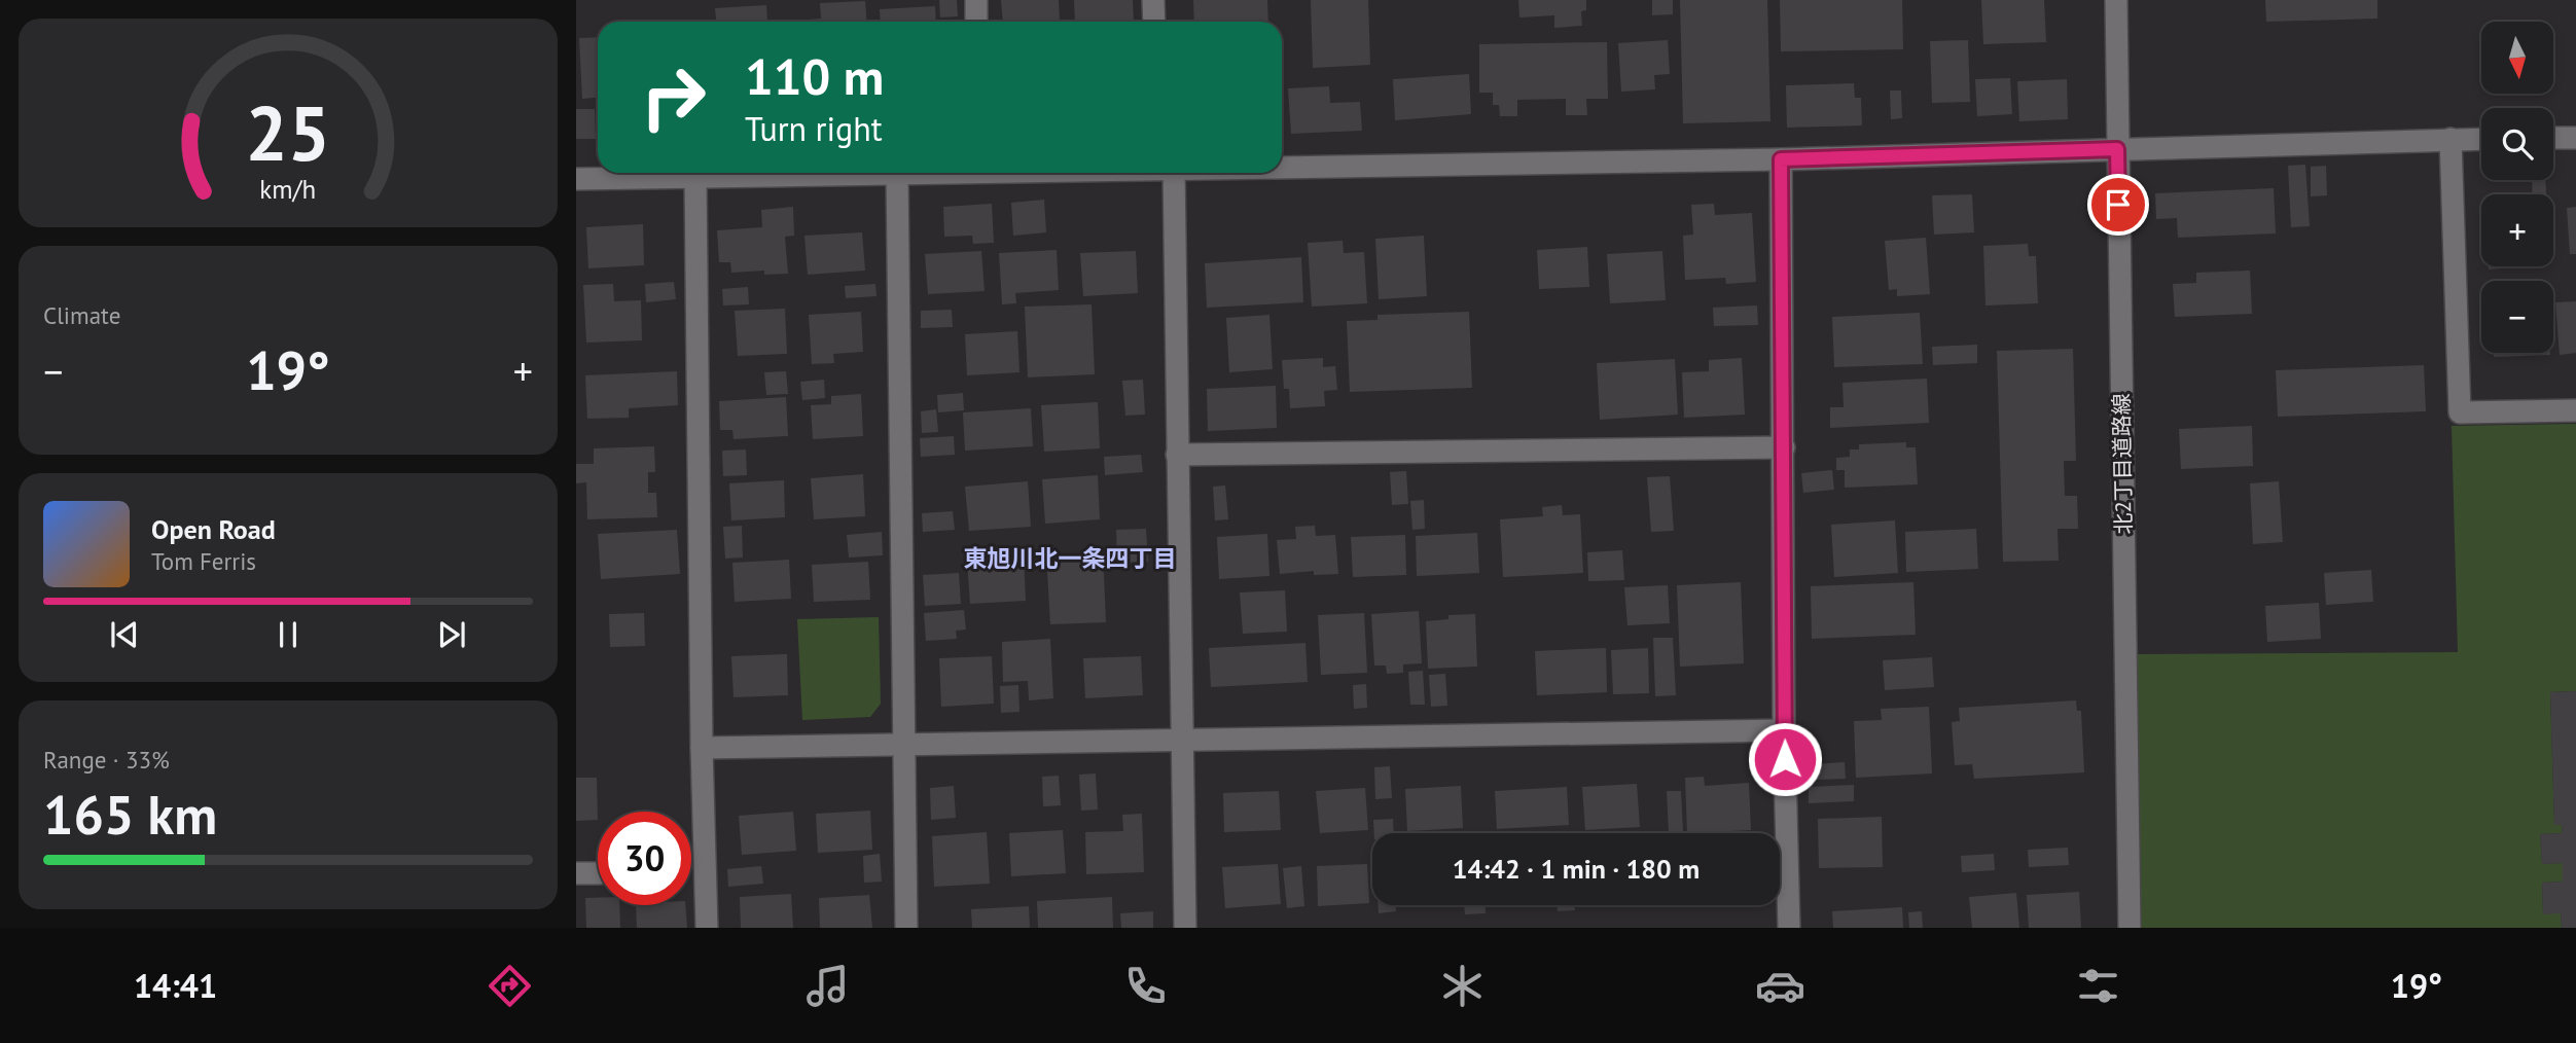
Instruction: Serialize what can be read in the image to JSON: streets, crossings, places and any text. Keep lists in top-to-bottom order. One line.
{"streets":{"street":["北2丁目道路線"]},"districts":["東旭川北一条四丁目"],"north":"bottom","page":{"map_buttons":["+","−"],"turn":["110 m","Turn right"],"tile":["Climate",["Range · 33%","165 km"]],"heat":["−","19°","+"],"song":["Open Road","Tom Ferris"],"limit":"30","trip":"14:42 · 1 min · 180 m","tabs":["14:41","19°"],"gauge":["25","km/h"]}}
